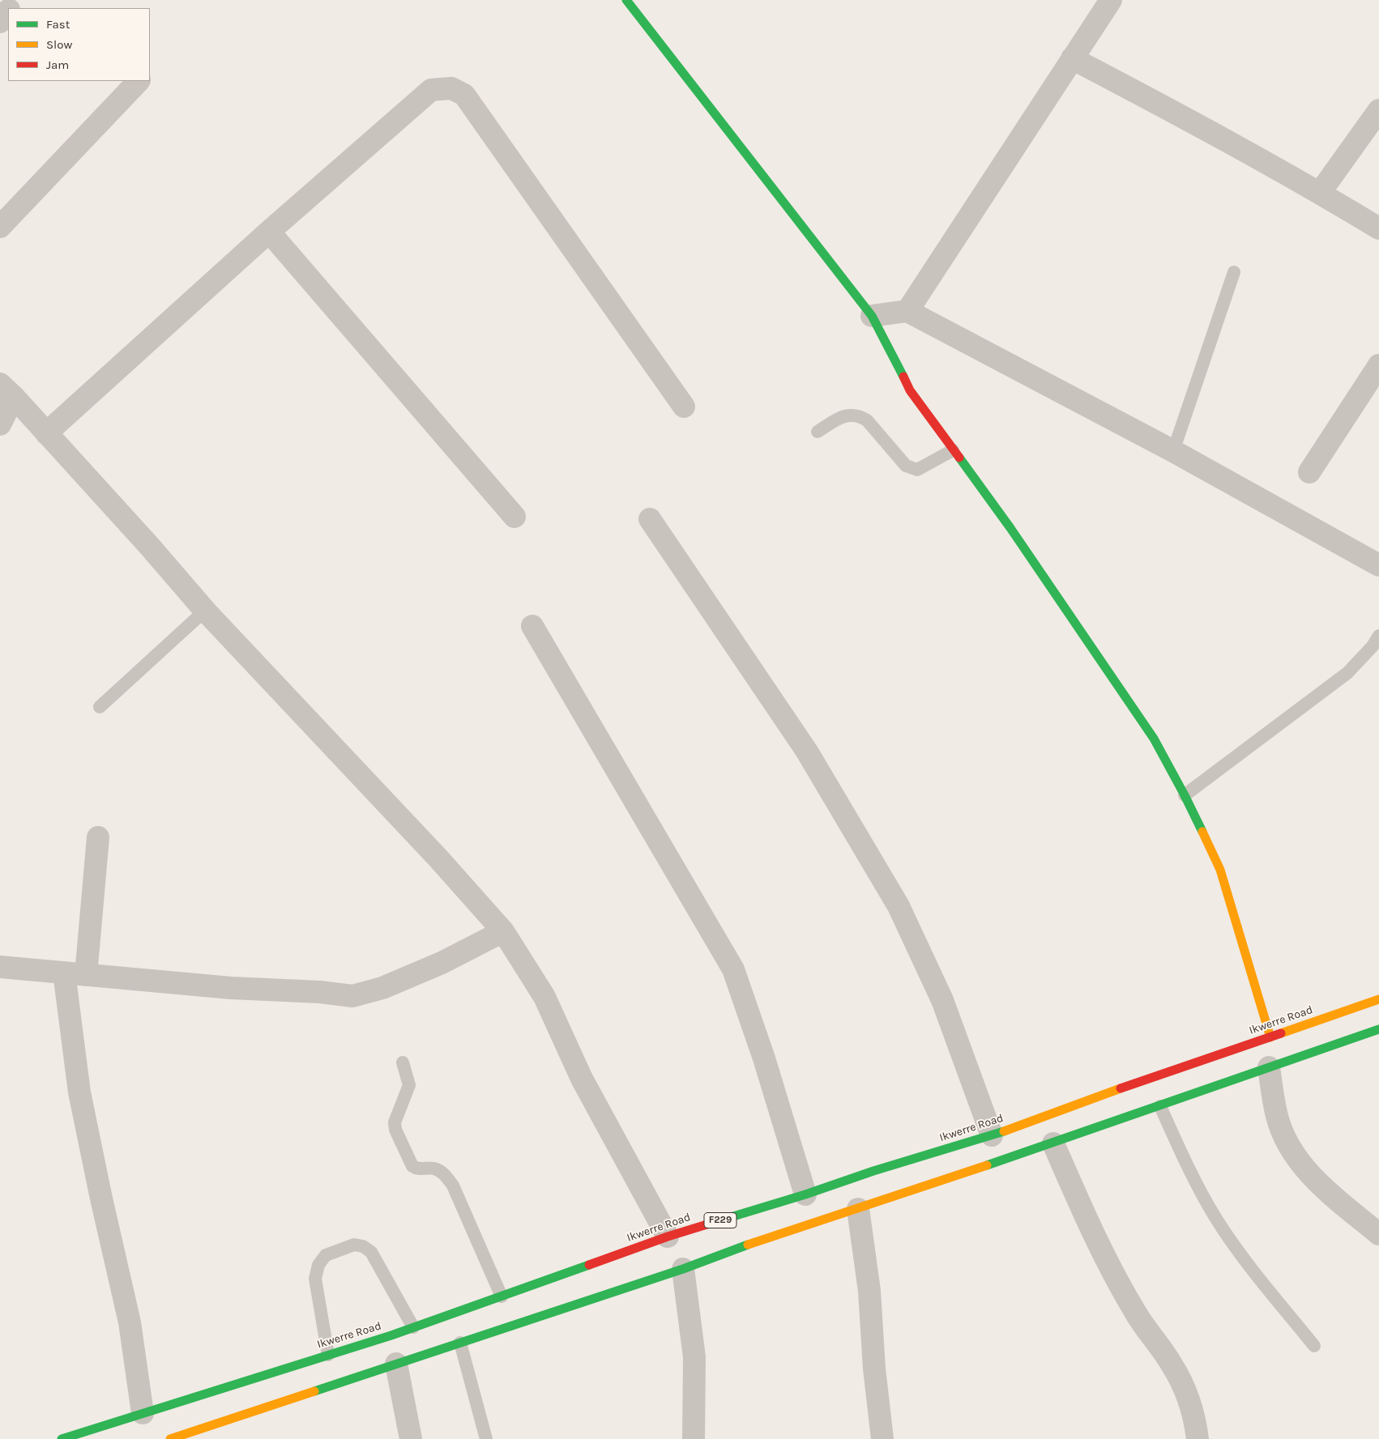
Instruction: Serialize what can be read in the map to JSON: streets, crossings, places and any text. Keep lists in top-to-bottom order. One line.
{"streets":{"main road":["Ikwerre Road","F229"]},"legend":["Fast","Slow","Jam"]}
